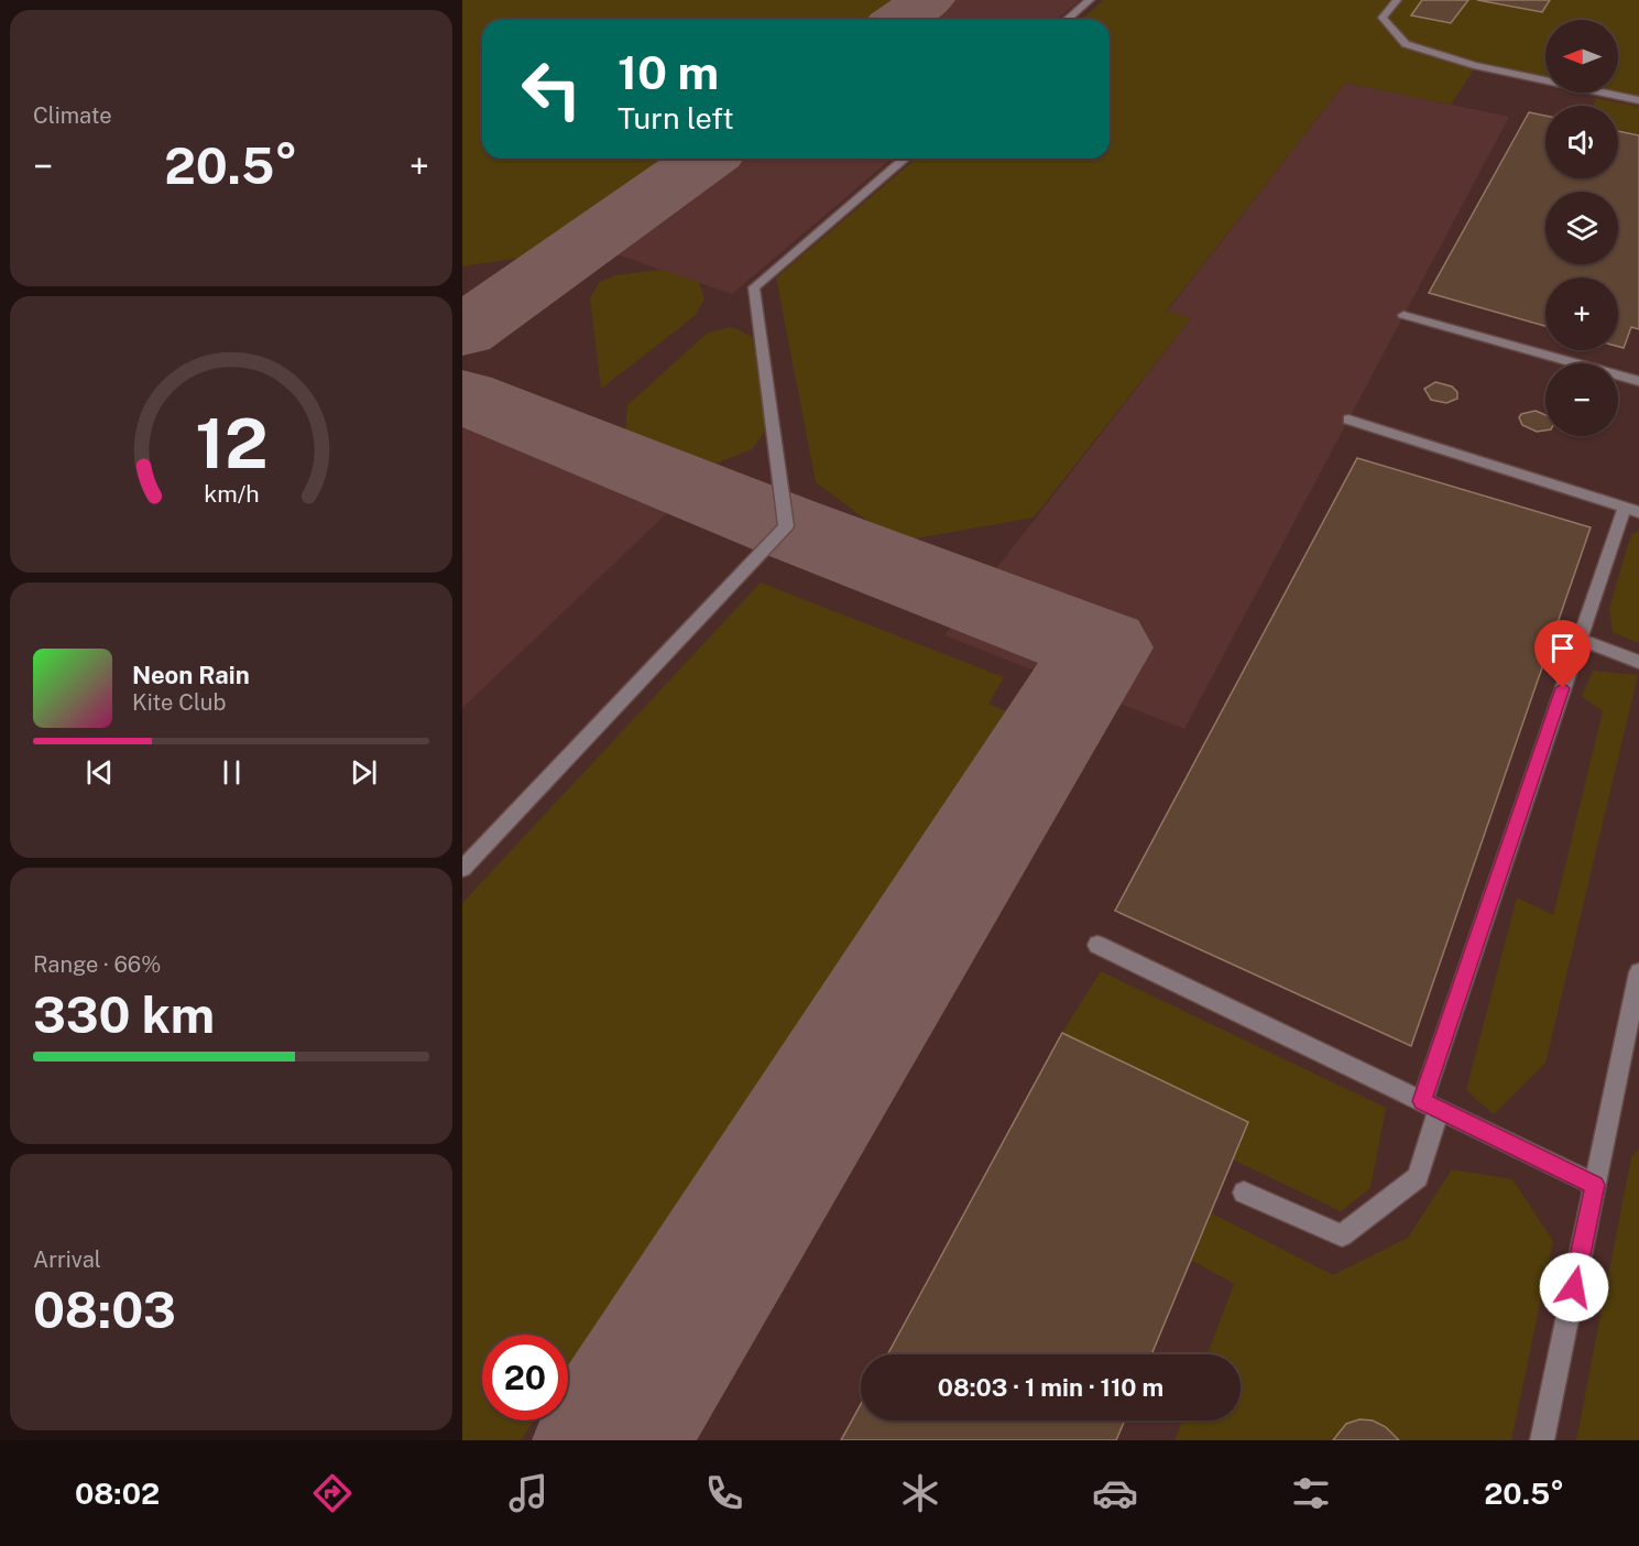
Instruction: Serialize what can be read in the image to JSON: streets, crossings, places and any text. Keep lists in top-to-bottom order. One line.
{"north":"left","page":{"tile":["Climate",["Range · 66%","330 km"],["Arrival","08:03"]],"map_buttons":["+","−"],"turn":["10 m","Turn left"],"heat":["−","20.5°","+"],"song":["Neon Rain","Kite Club"],"limit":"20","trip":"08:03 · 1 min · 110 m","tabs":["08:02","20.5°"],"gauge":["12","km/h"]}}
